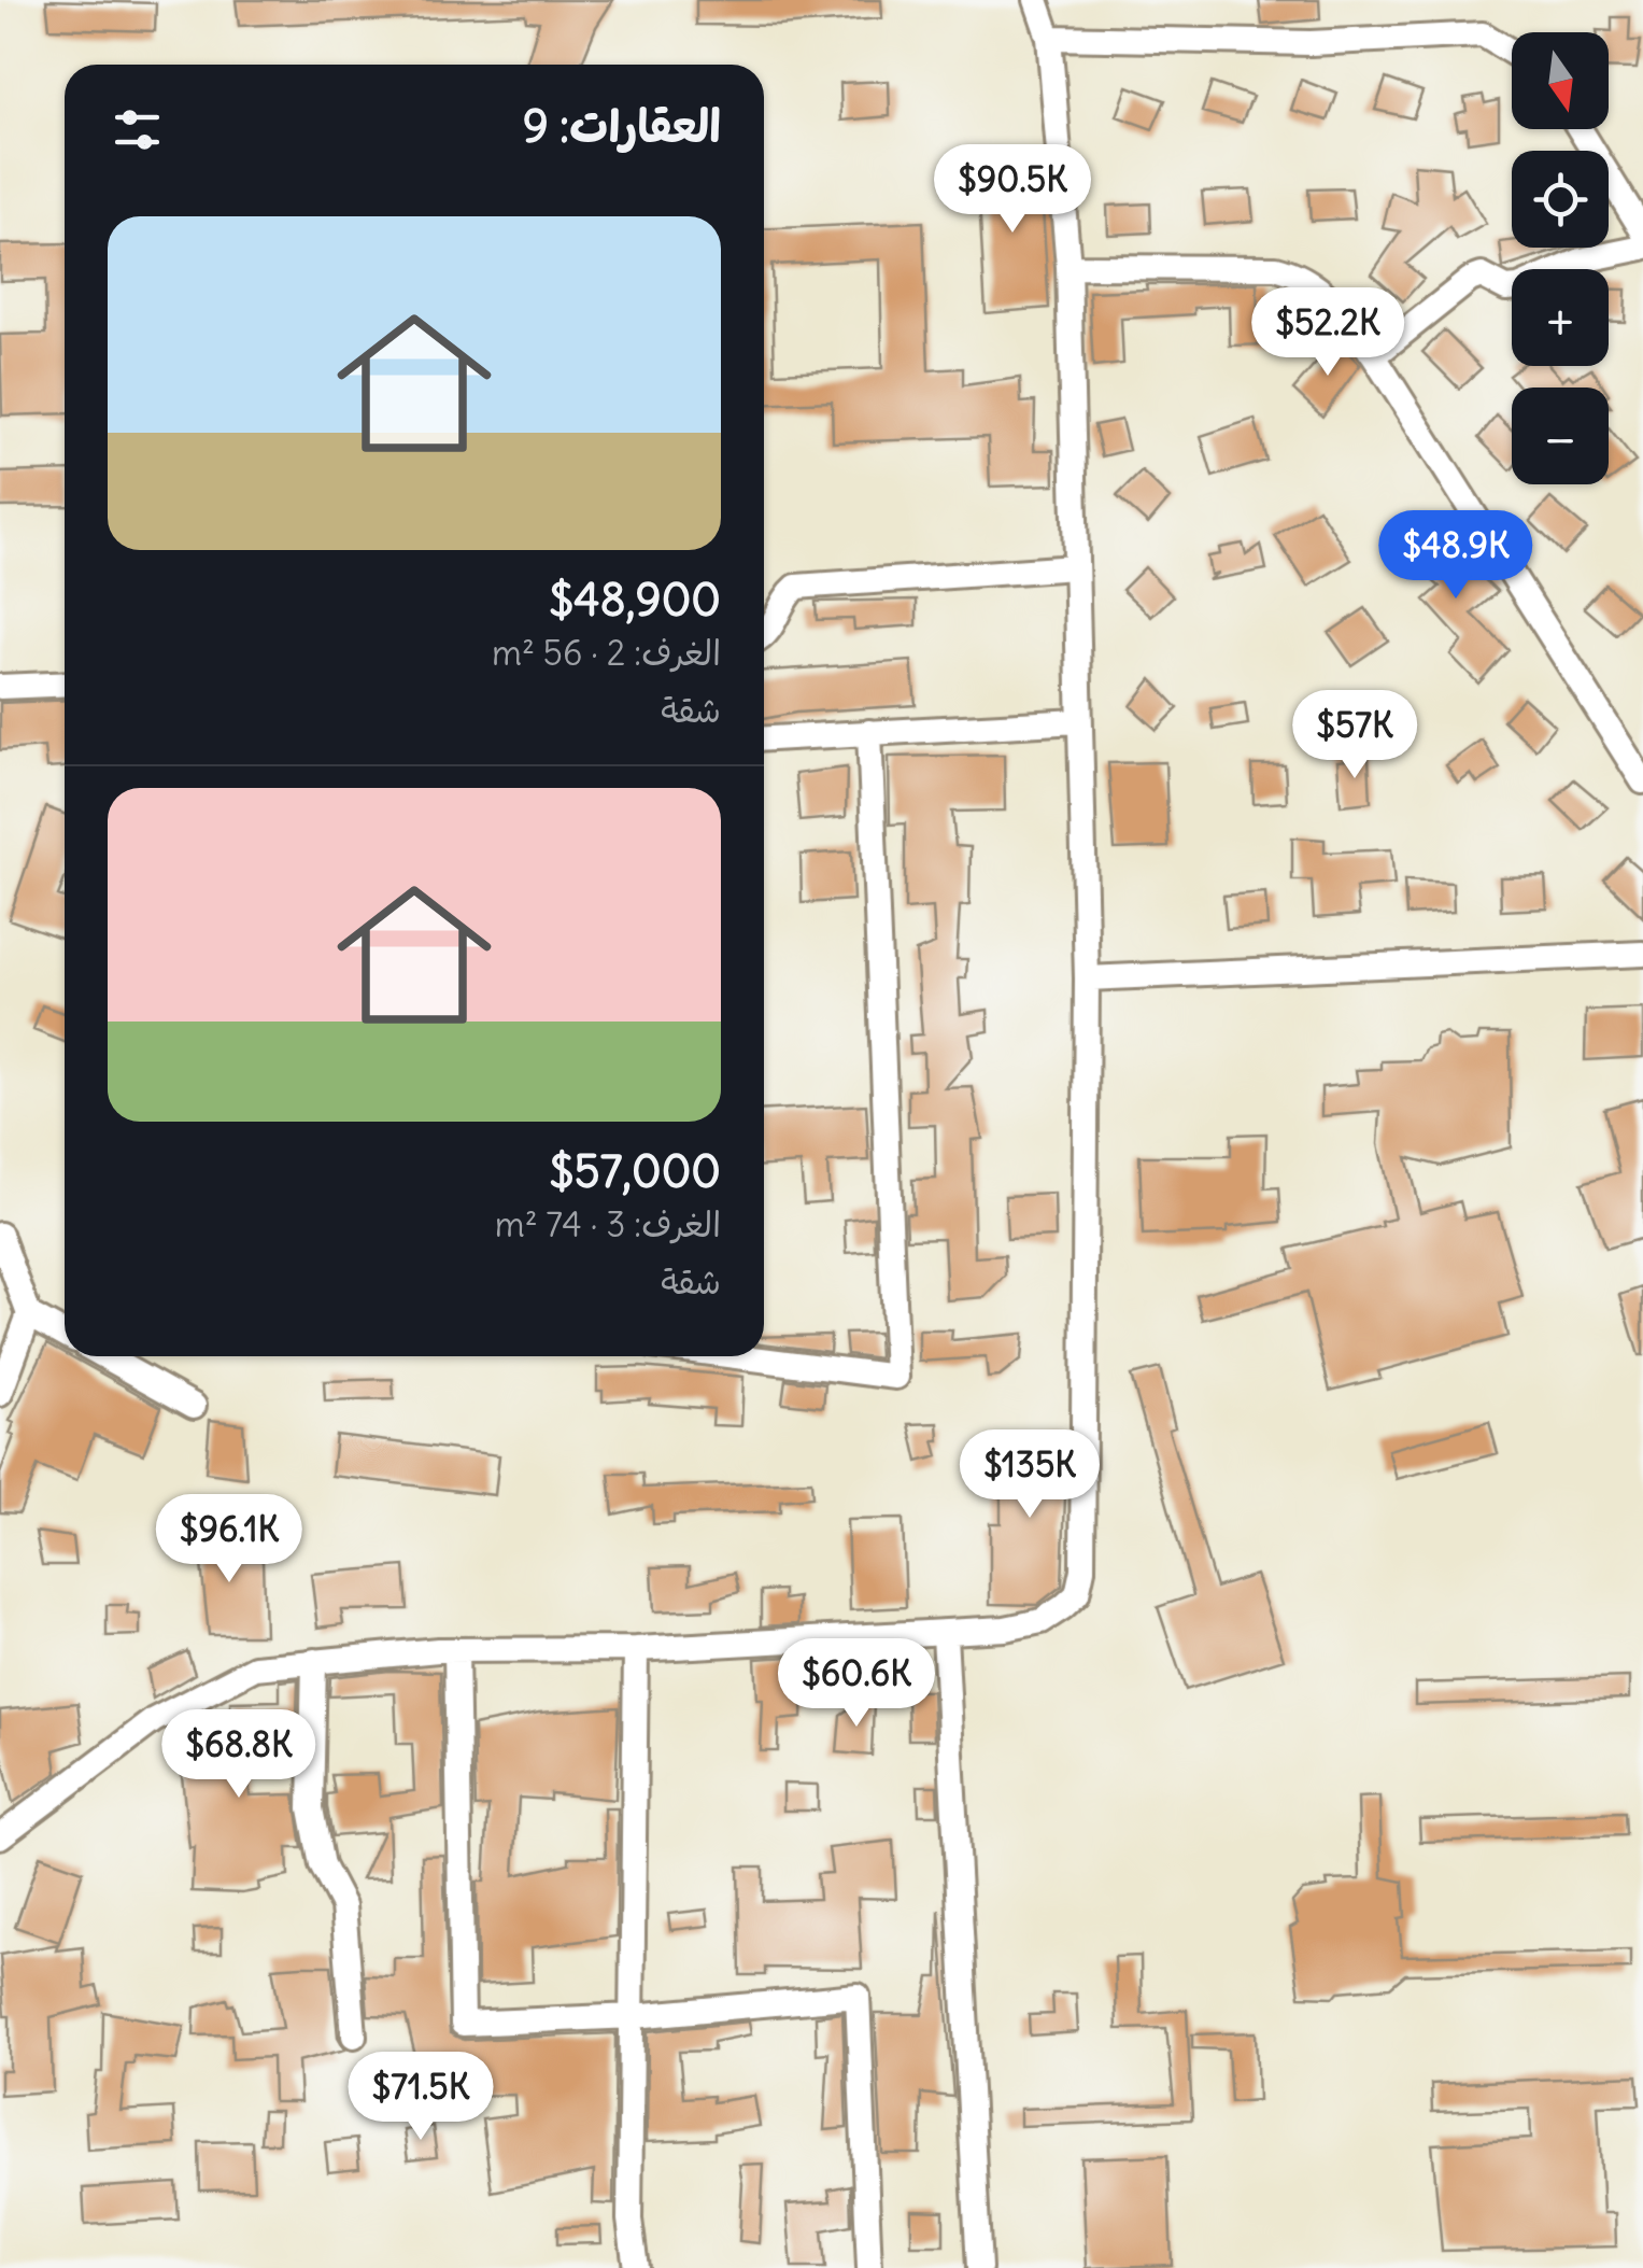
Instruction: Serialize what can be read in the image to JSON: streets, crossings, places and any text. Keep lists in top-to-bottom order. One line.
{"north":"bottom","page":{"map_buttons":["+","−"],"heading":"العقارات: 9","price":["$90.5K","$52.2K","$48.9K","$57K","$135K","$96.1K","$60.6K","$68.8K","$71.5K"],"list":[{"name":"$48,900","note":"الغرف: 2 · 56 m² · شقة"},{"name":"$57,000","note":"الغرف: 3 · 74 m² · شقة"}]}}
